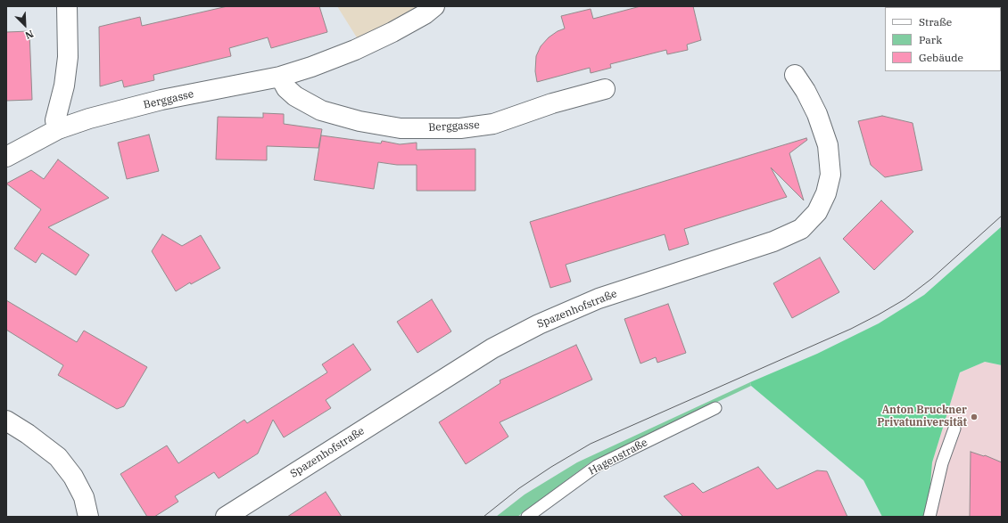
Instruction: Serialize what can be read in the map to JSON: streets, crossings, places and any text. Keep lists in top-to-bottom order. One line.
{"streets":{"street":["Berggasse","Spazenhofstraße"],"lane":["Hagenstraße"]},"places":["Anton Bruckner Privatuniversität"],"legend":["Straße","Park","Gebäude"],"north":"bottom right"}
